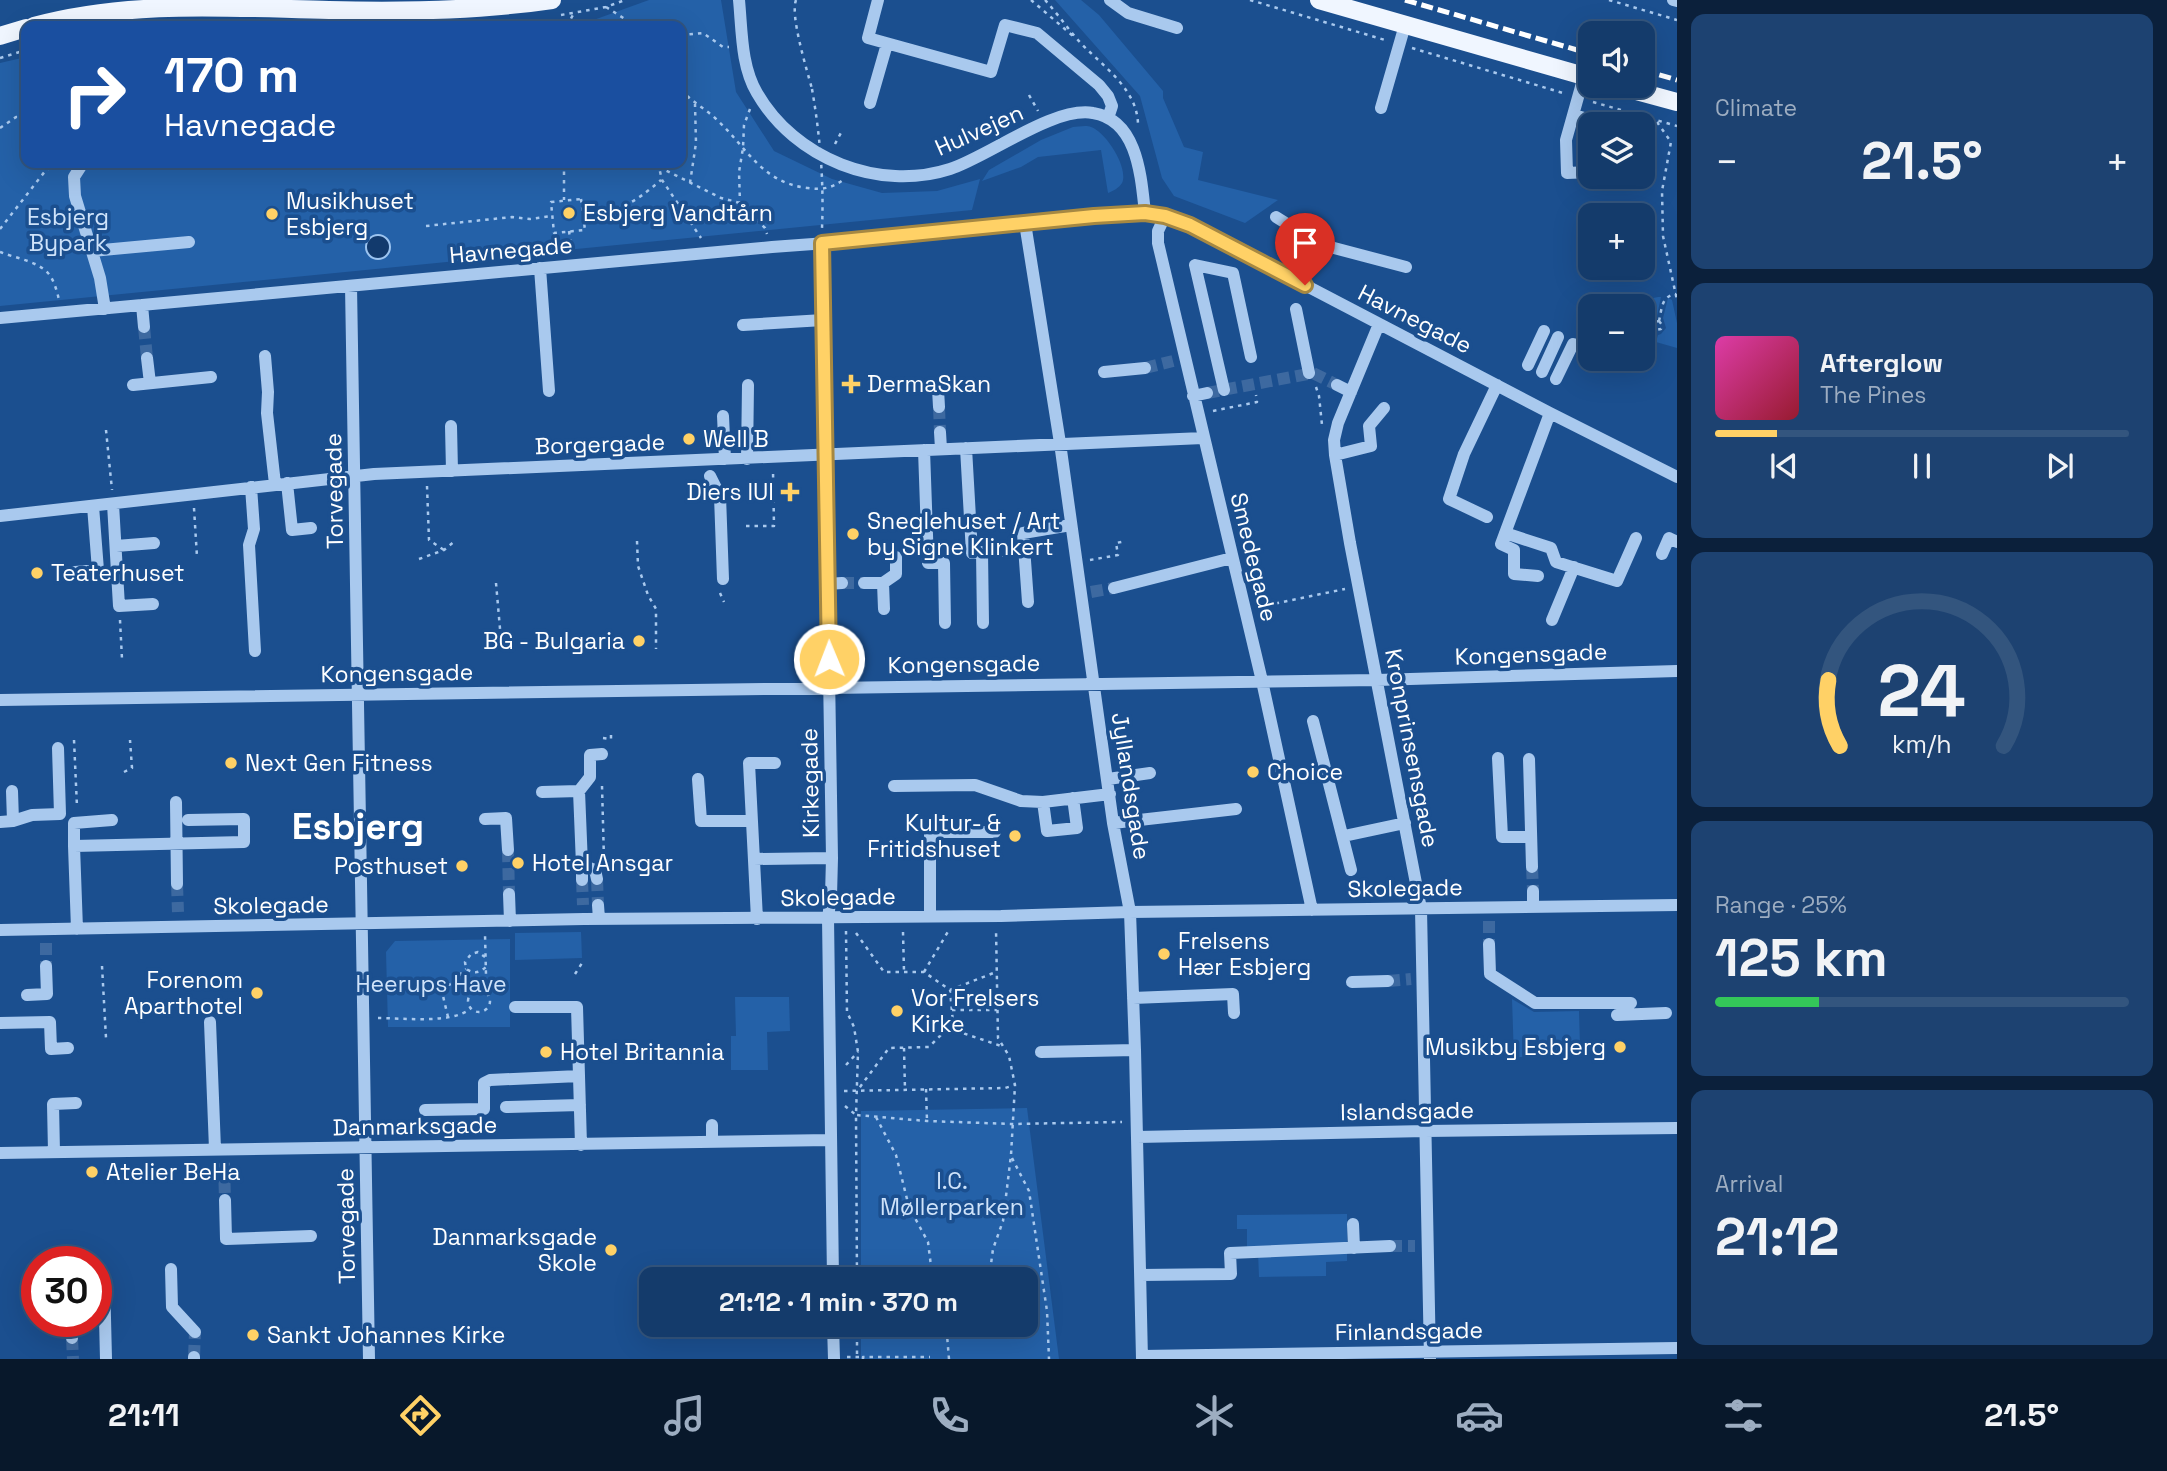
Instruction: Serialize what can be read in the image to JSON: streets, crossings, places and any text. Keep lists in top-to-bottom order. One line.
{"streets":{"street":["Hulvejen","Havnegade","Borgergade","Torvegade","Smedegade","Kongensgade","Kronprinsensgade","Kirkegade","Jyllandsgade","Skolegade","Islandsgade","Danmarksgade","Finlandsgade"]},"crossings":[["Havnegade","Torvegade"],["Havnegade","Smedegade"],["Havnegade","Kronprinsensgade"],["Havnegade","Kirkegade"],["Havnegade","Jyllandsgade"],["Borgergade","Torvegade"],["Borgergade","Smedegade"],["Borgergade","Kirkegade"],["Borgergade","Jyllandsgade"],["Torvegade","Kongensgade"],["Torvegade","Skolegade"],["Torvegade","Danmarksgade"],["Smedegade","Kongensgade"],["Smedegade","Skolegade"],["Kongensgade","Kronprinsensgade"],["Kongensgade","Kirkegade"],["Kongensgade","Jyllandsgade"],["Kronprinsensgade","Skolegade"],["Kronprinsensgade","Islandsgade"],["Kronprinsensgade","Finlandsgade"],["Kirkegade","Skolegade"],["Kirkegade","Danmarksgade"],["Jyllandsgade","Skolegade"],["Jyllandsgade","Islandsgade"],["Jyllandsgade","Finlandsgade"]],"districts":["Esbjerg"],"parks":["Esbjerg Bypark","Heerups Have","I.C. Møllerparken"],"places":{"other":["Esbjerg Vandtårn","Musikhuset Esbjerg","Well B","Sneglehuset / Art by Signe Klinkert","Teaterhuset","BG - Bulgaria","Next Gen Fitness","Choice","Kultur- & Fritidshuset","Hotel Ansgar","Posthuset","Frelsens Hær Esbjerg","Forenom Aparthotel","Vor Frelsers Kirke","Musikby Esbjerg","Hotel Britannia","Atelier BeHa","Danmarksgade Skole","Sankt Johannes Kirke"],"health":["DermaSkan","Diers IUI"]},"page":{"tile":["Climate",["Range · 25%","125 km"],["Arrival","21:12"]],"map_buttons":["+","−"],"turn":["170 m","Havnegade"],"heat":["−","21.5°","+"],"song":["Afterglow","The Pines"],"limit":"30","trip":"21:12 · 1 min · 370 m","tabs":["21:11","21.5°"],"gauge":["24","km/h"]}}
